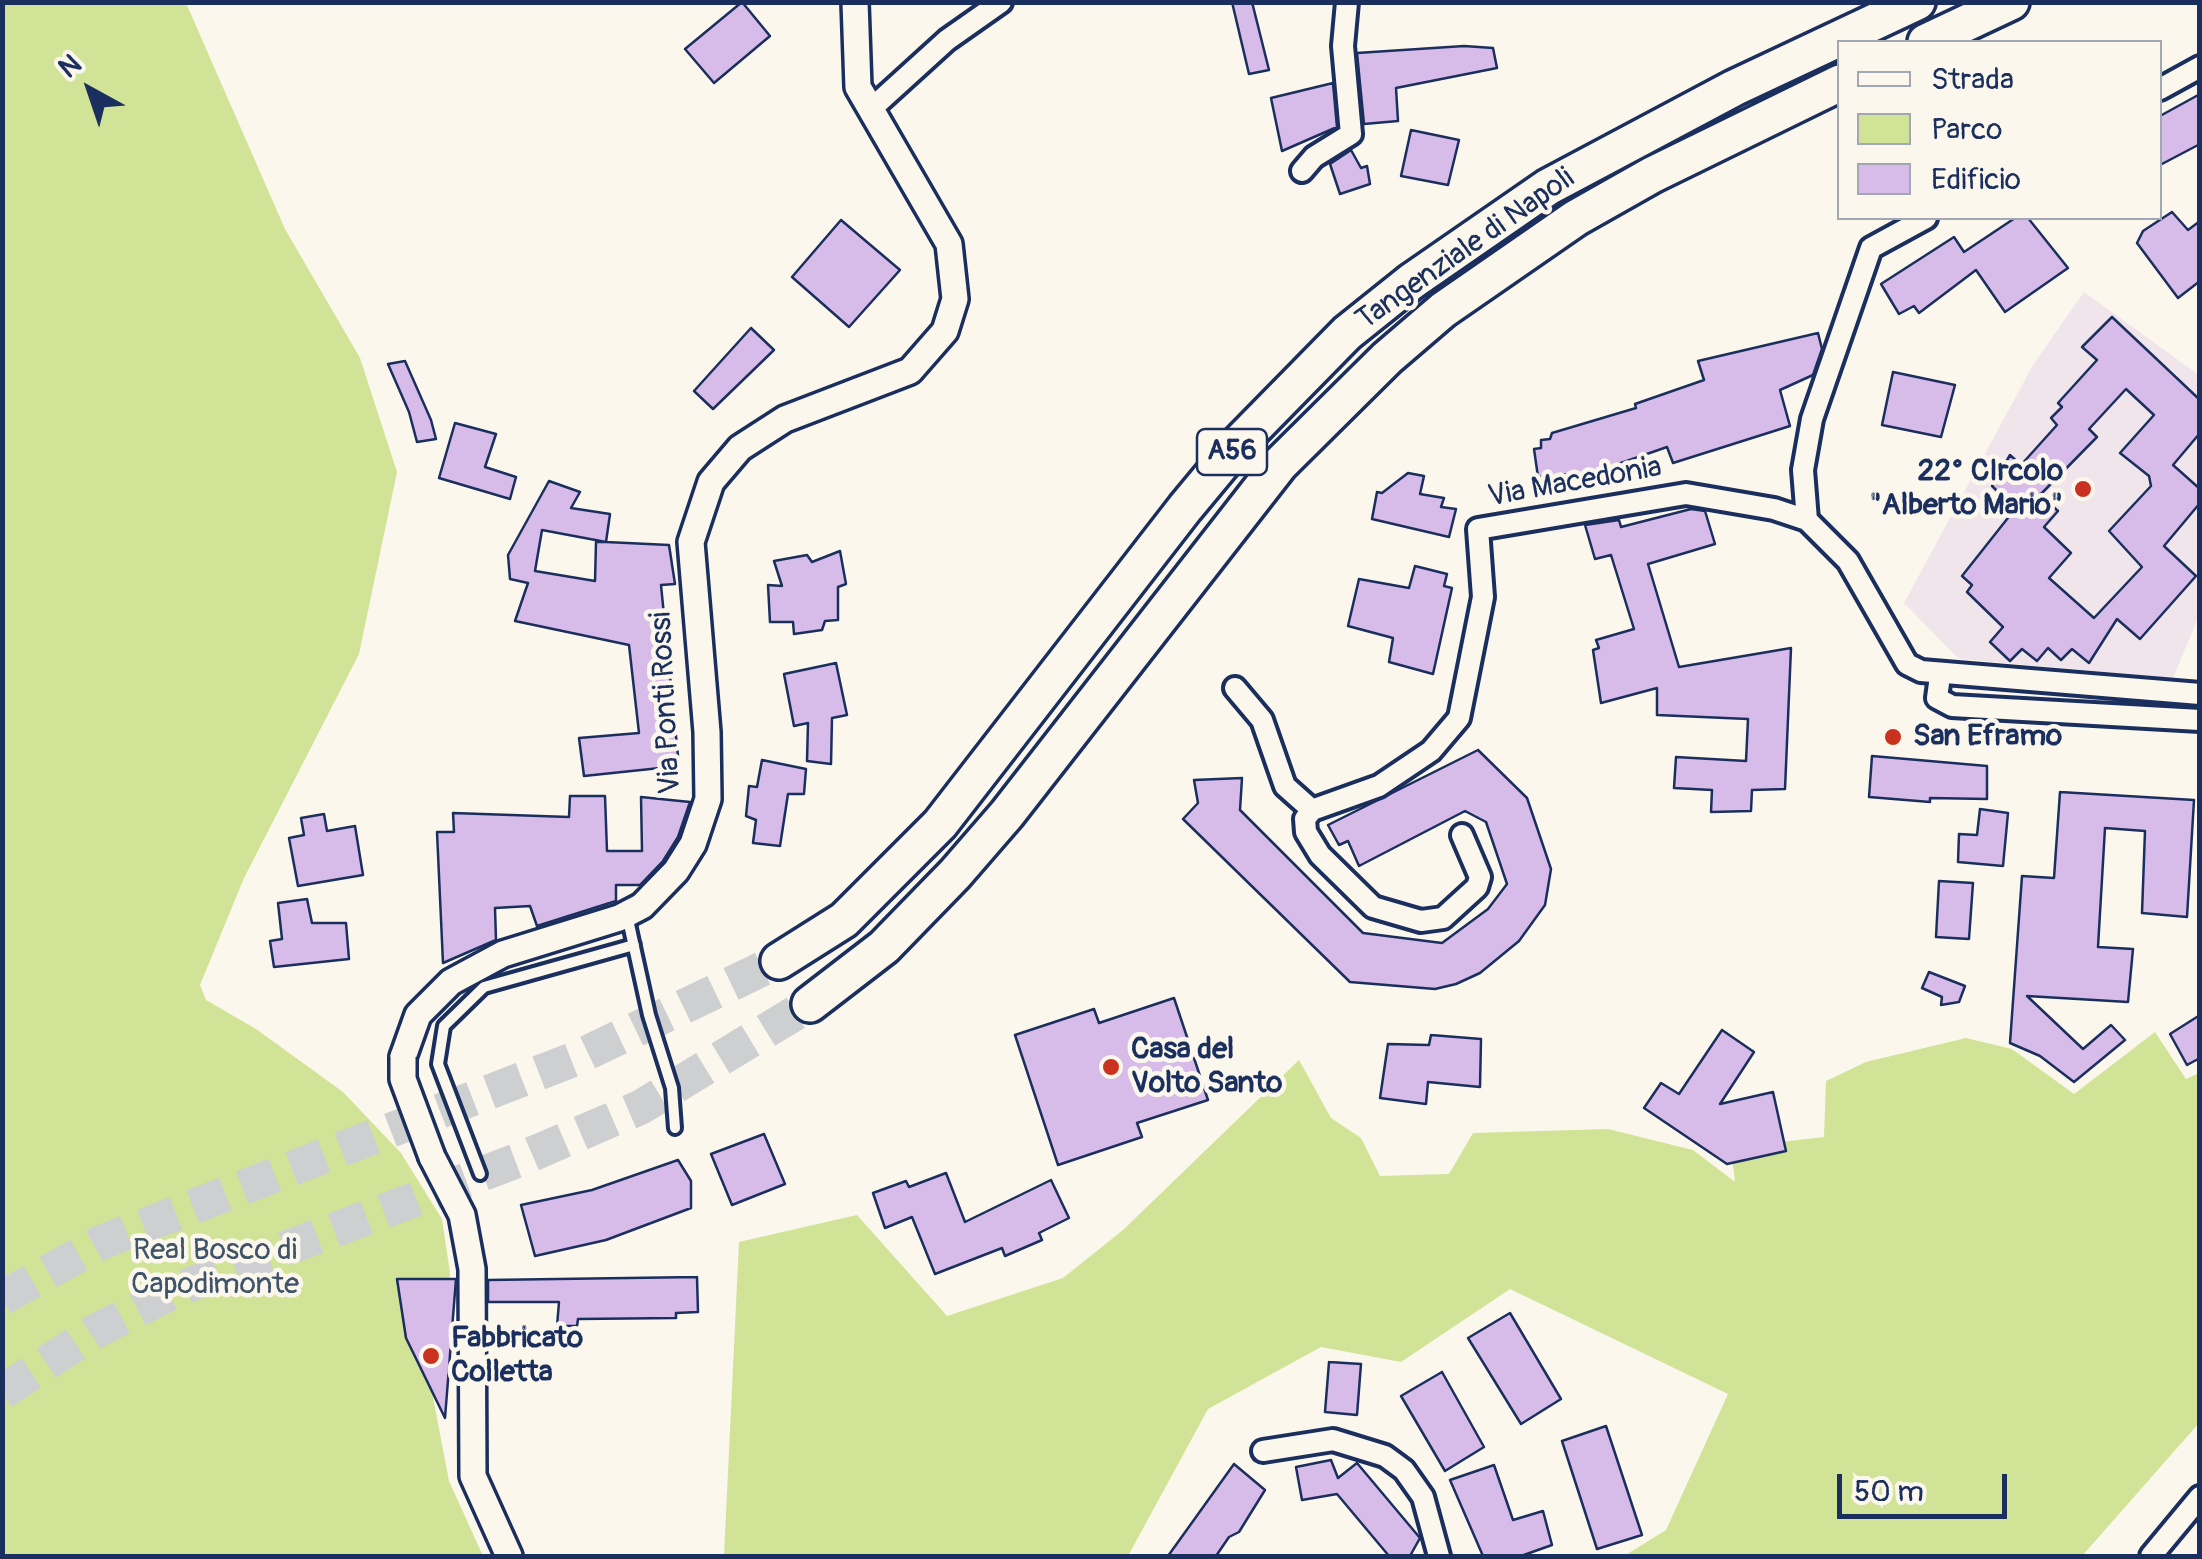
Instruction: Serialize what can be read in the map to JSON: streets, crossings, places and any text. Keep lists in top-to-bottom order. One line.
{"streets":{"highway":["Tangenziale di Napoli","A56"],"street":["Via Macedonia","Via Ponti Rossi"]},"parks":["Real Bosco di Capodimonte"],"places":["22° CIrcolo \"Alberto Mario\"","San Eframo","Casa del Volto Santo","Fabbricato Colletta"],"legend":["Strada","Parco","Edificio"],"scale_bar":"50 m","north":"top left"}
